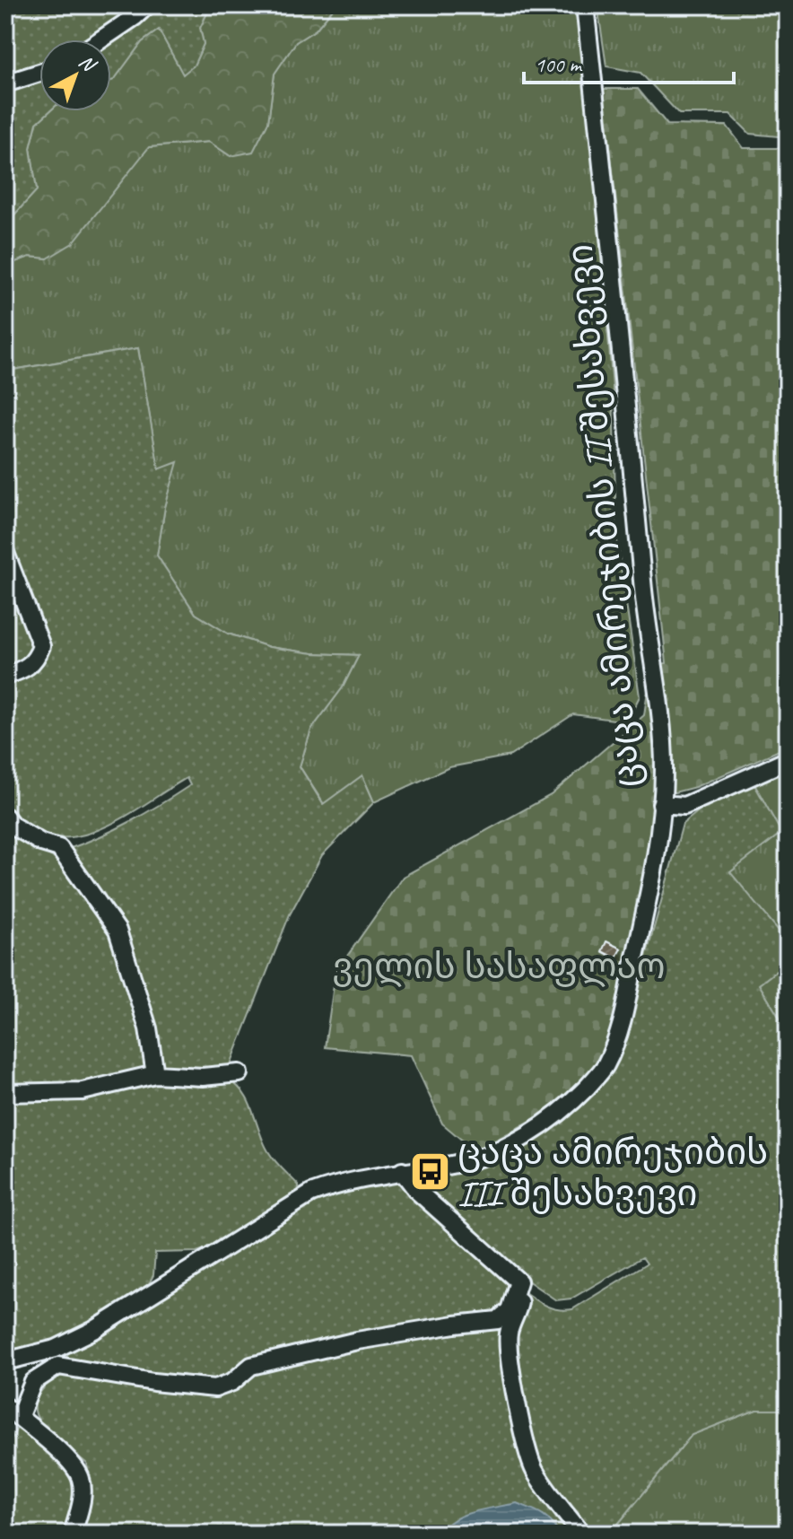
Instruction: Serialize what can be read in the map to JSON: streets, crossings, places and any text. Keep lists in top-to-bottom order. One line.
{"streets":{"street":["ცაცა ამირეჯიბის II შესახვევი"]},"parks":["ველის სასაფლაო"],"places":{"bus stop":["ცაცა ამირეჯიბის III შესახვევი"]},"scale_bar":"100 m","north":"top right"}
